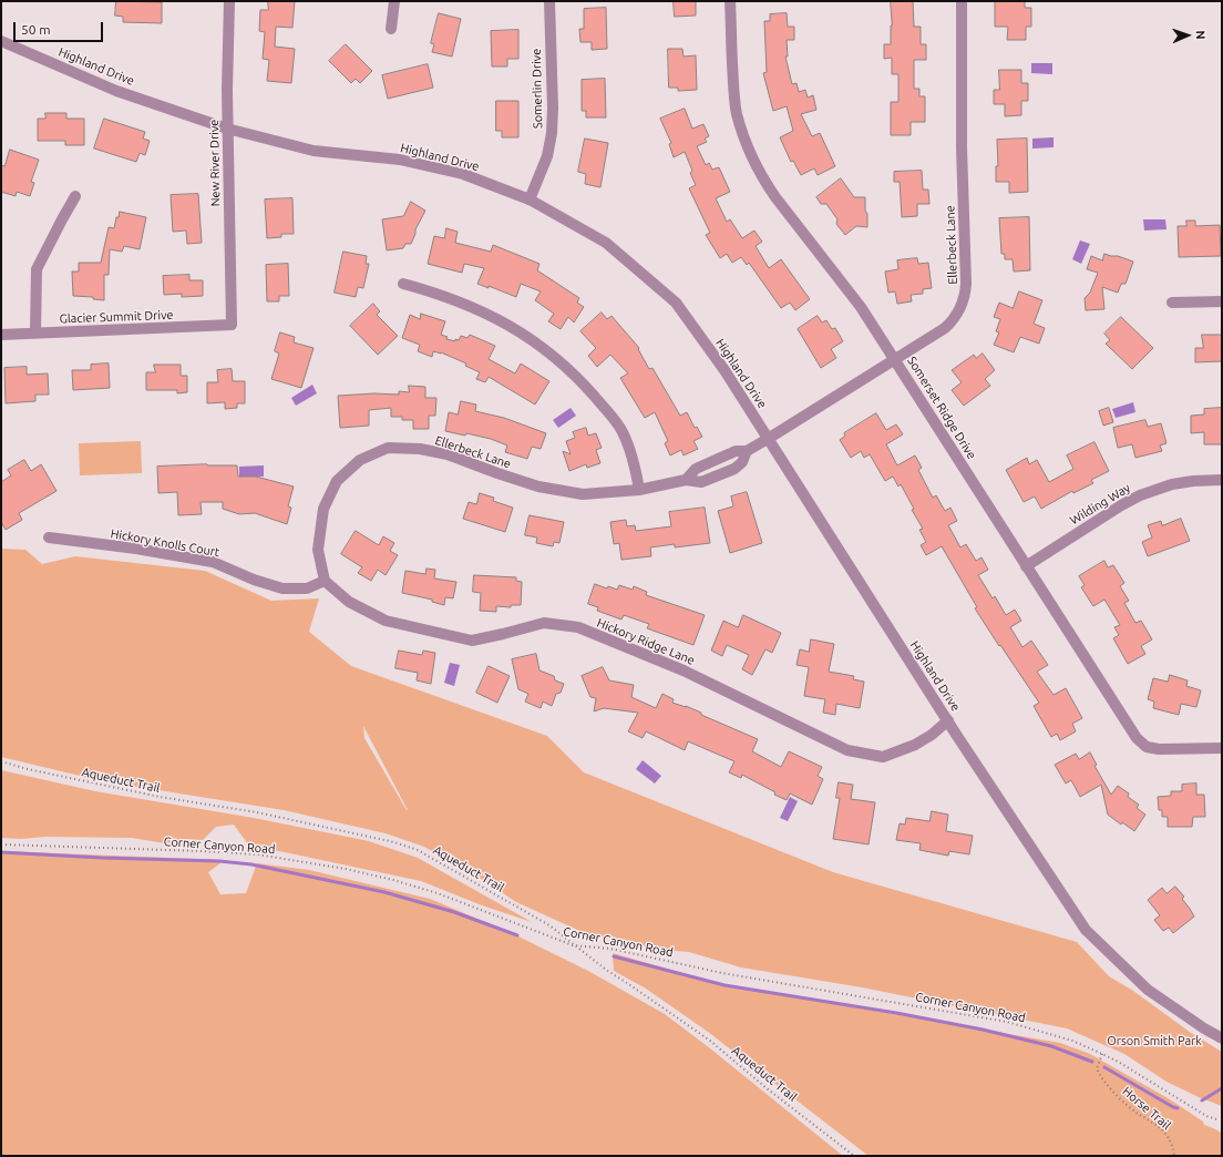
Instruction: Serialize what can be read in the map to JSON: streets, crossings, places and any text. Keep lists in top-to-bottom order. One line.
{"streets":{"street":["Highland Drive","Somerlin Drive","New River Drive","Ellerbeck Lane","Glacier Summit Drive","Somerset Ridge Drive","Wilding Way","Hickory Knolls Court","Hickory Ridge Lane"],"path":["Aqueduct Trail","Corner Canyon Road","Horse Trail"]},"crossings":[["Highland Drive","Somerlin Drive"],["Highland Drive","New River Drive"],["Highland Drive","Ellerbeck Lane"],["Highland Drive","Hickory Ridge Lane"],["New River Drive","Glacier Summit Drive"],["Ellerbeck Lane","Somerset Ridge Drive"],["Ellerbeck Lane","Hickory Knolls Court"],["Ellerbeck Lane","Hickory Ridge Lane"],["Somerset Ridge Drive","Wilding Way"],["Hickory Knolls Court","Hickory Ridge Lane"],["Aqueduct Trail","Corner Canyon Road"],["Corner Canyon Road","Horse Trail"]],"parks":["Orson Smith Park"],"scale_bar":"50 m","north":"right"}
